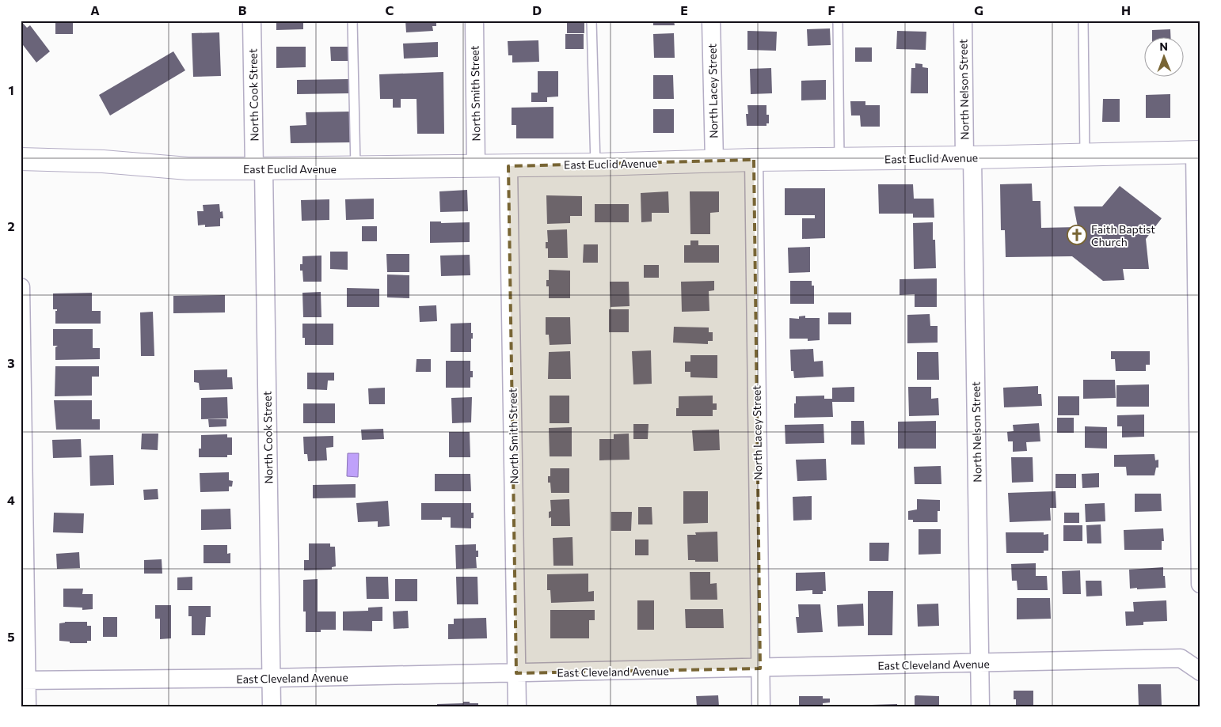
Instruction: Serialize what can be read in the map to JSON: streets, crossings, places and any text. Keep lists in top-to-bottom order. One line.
{"streets":{"main road":["East Euclid Avenue"],"street":["North Nelson Street","North Lacey Street","North Smith Street","North Cook Street","East Cleveland Avenue"]},"crossings":[["North Nelson Street","East Euclid Avenue"],["North Nelson Street","East Cleveland Avenue"],["North Lacey Street","East Euclid Avenue"],["North Lacey Street","East Cleveland Avenue"],["North Smith Street","East Euclid Avenue"],["North Smith Street","East Cleveland Avenue"],["North Cook Street","East Euclid Avenue"],["North Cook Street","East Cleveland Avenue"]],"places":{"church":["Faith Baptist Church"]},"north":"top","grid":{"columns":["A","B","C","D","E","F","G","H"],"rows":["1","2","3","4","5"]}}
